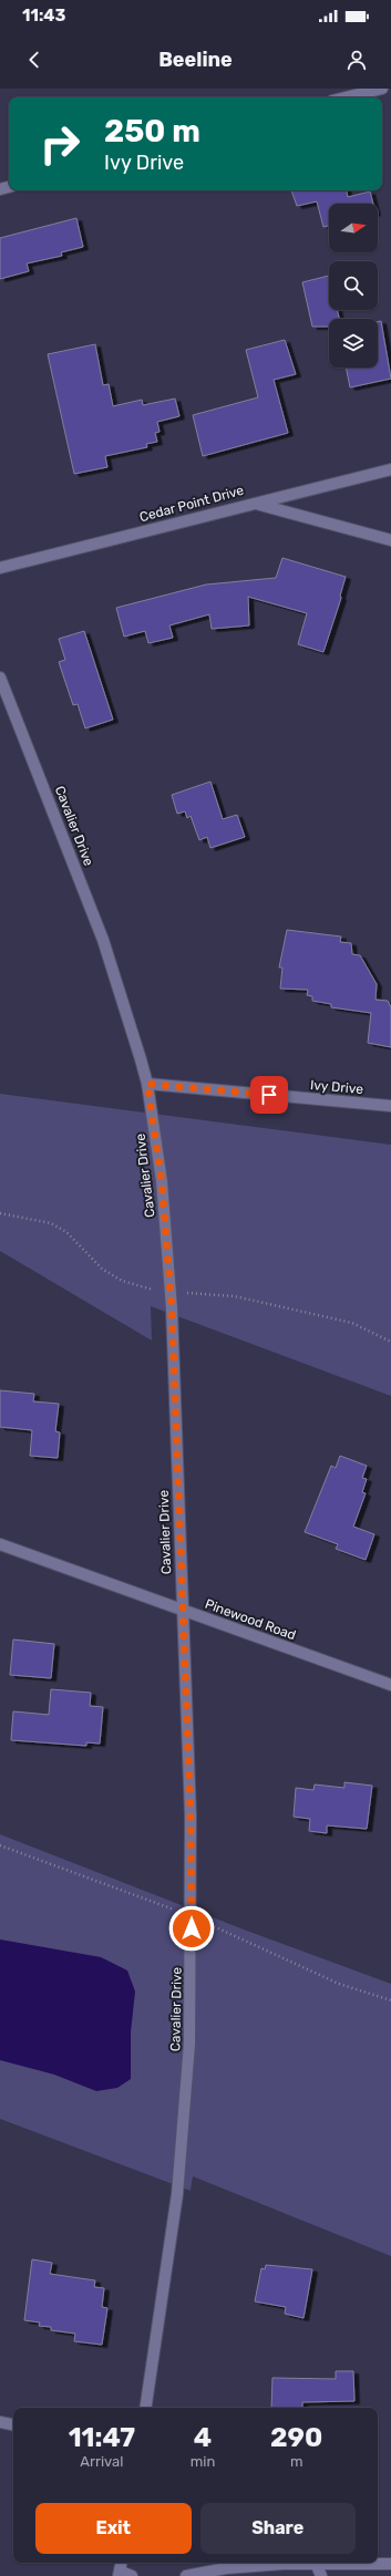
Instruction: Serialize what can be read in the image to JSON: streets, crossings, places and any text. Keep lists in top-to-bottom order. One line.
{"streets":{"street":["Cedar Point Drive","Cavalier Drive","Ivy Drive","Pinewood Road"]},"crossings":[["Cavalier Drive","Ivy Drive"],["Cavalier Drive","Pinewood Road"]],"north":"right","page":{"status":"11:43","header":"Beeline","turn":["250 m","Ivy Drive"],"eta":["11:47","Arrival","4","min","290","m"],"buttons":["Exit","Share"]}}
